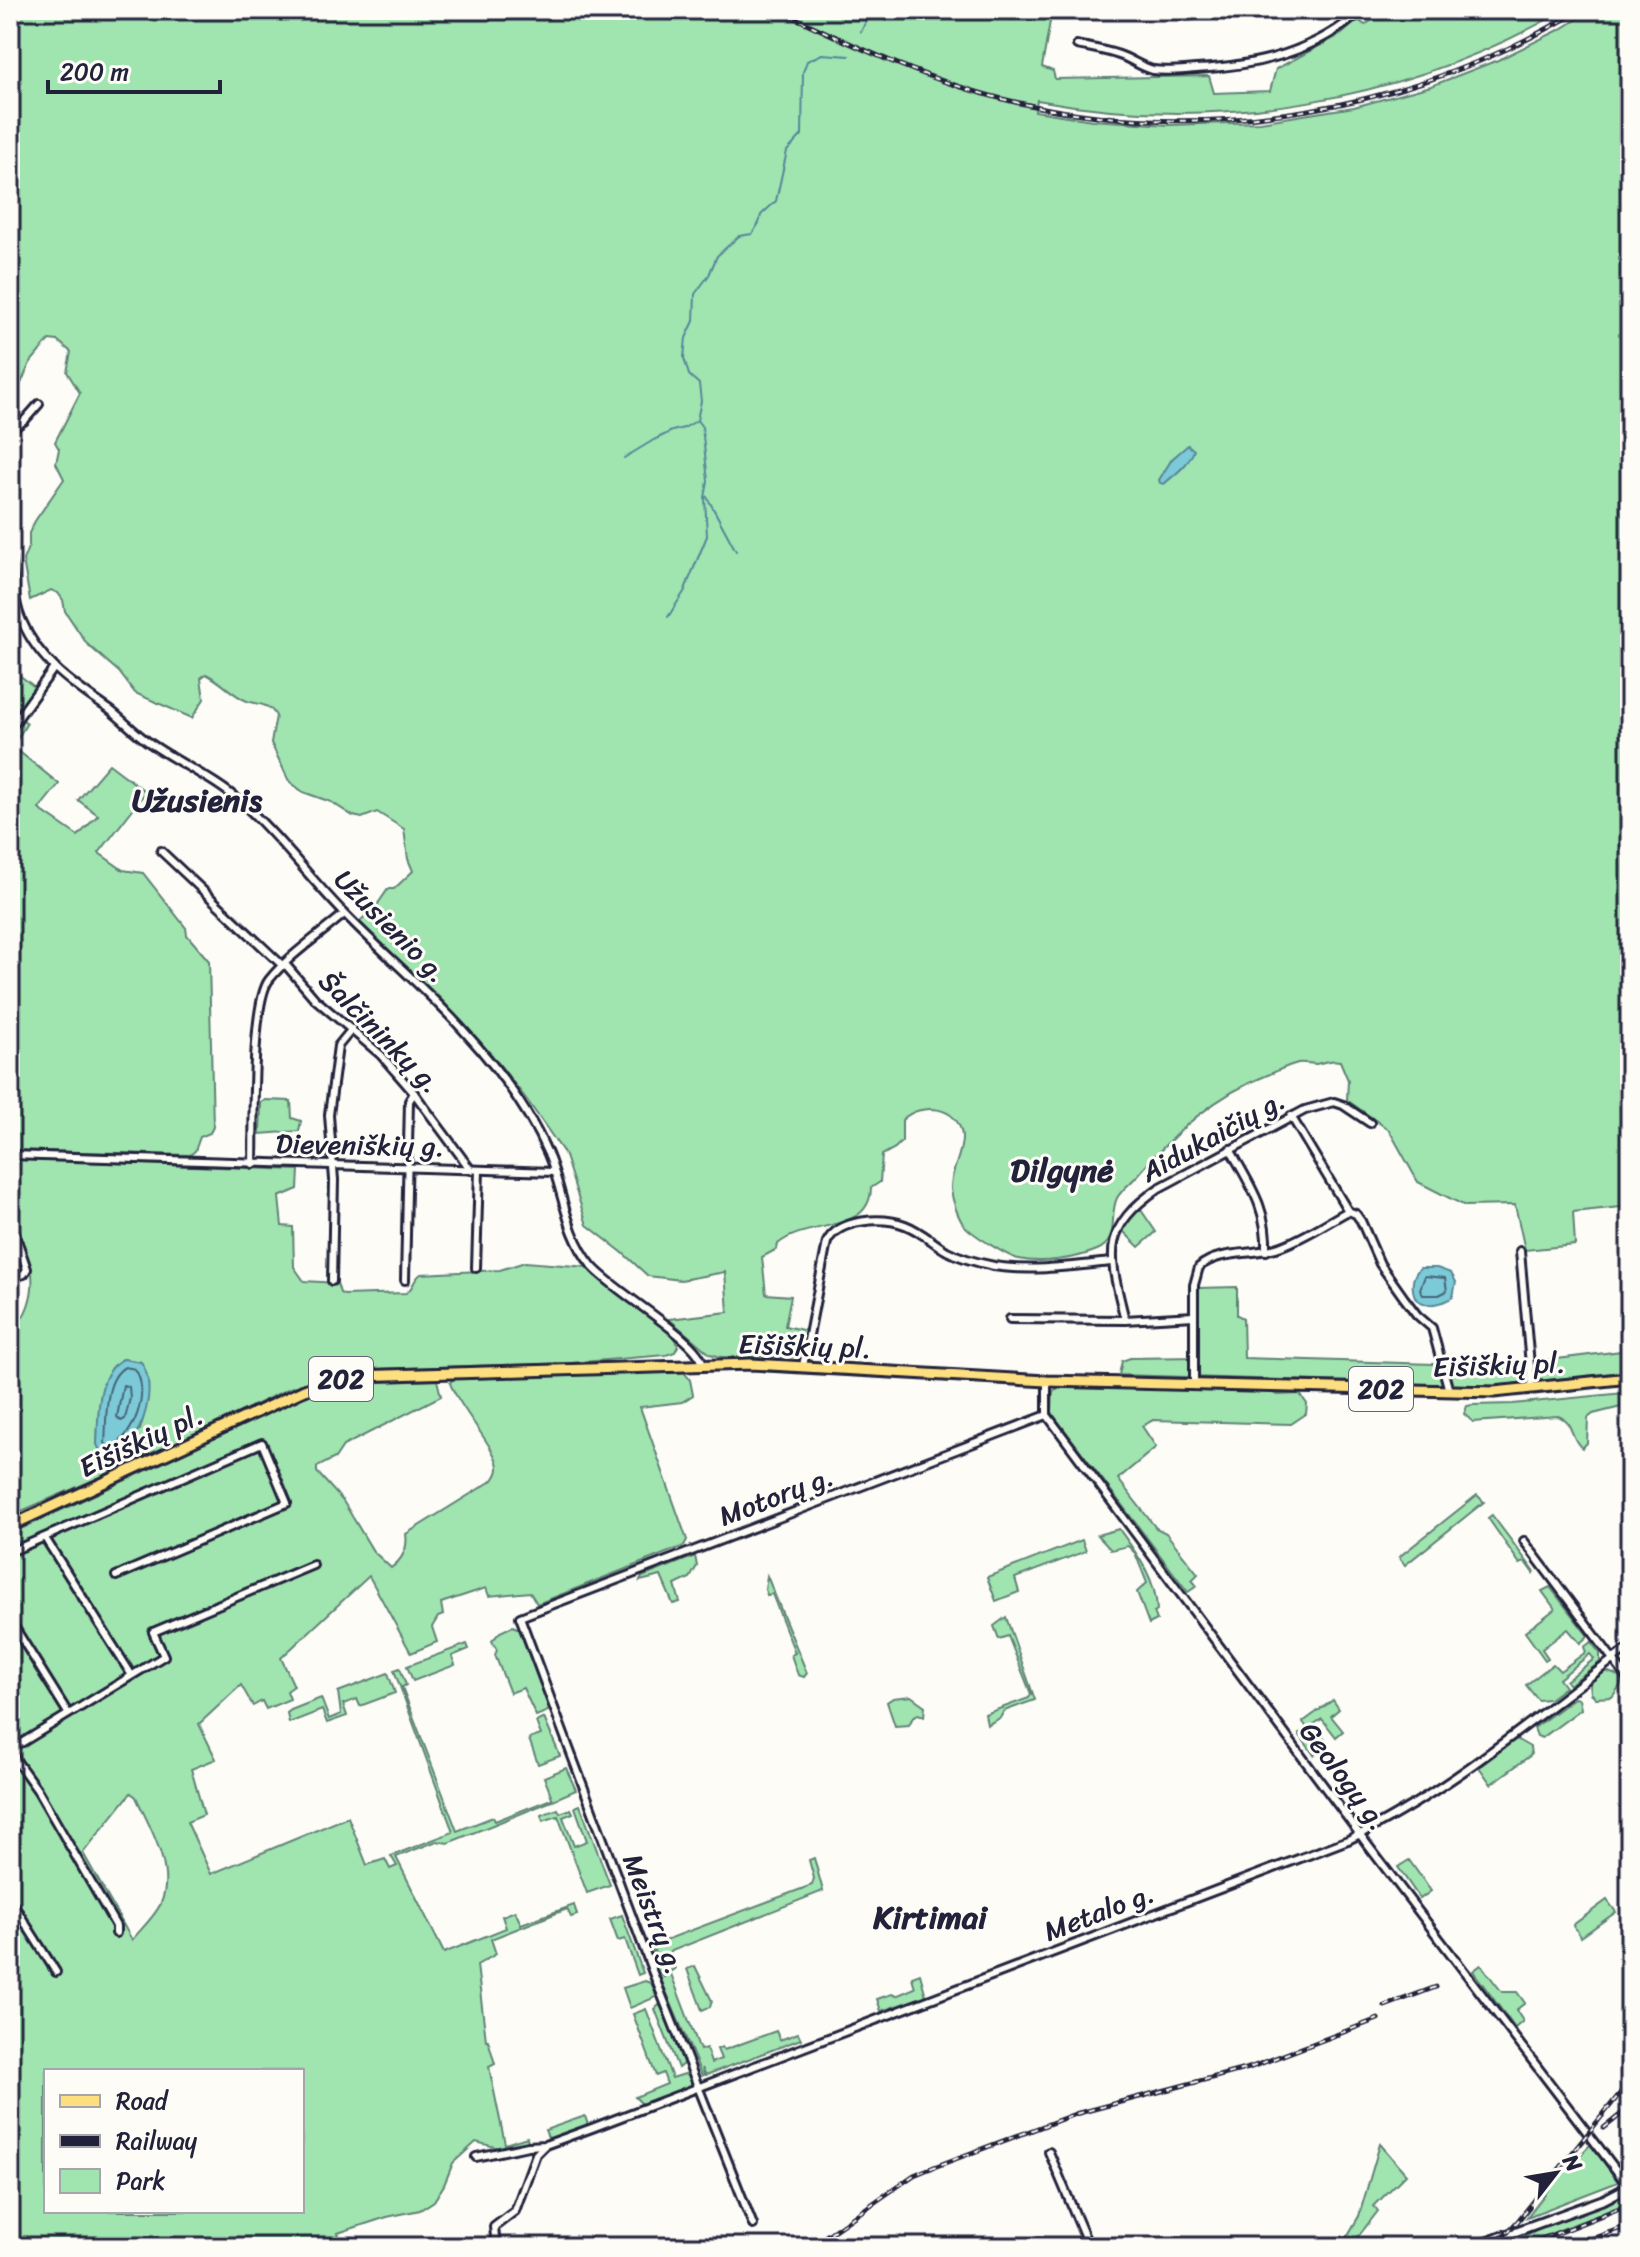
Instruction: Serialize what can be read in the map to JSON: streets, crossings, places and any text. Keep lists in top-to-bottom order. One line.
{"streets":{"main road":["Eišiškių pl.","202"],"street":["Užusienio g.","Šalčininkų g.","Aidukaičių g.","Dieveniškių g.","Motorų g.","Geologų g.","Metalo g.","Meistrų g."]},"crossings":[["Užusienio g.","Dieveniškių g."],["Užusienio g.","Eišiškių pl."],["Šalčininkų g.","Dieveniškių g."],["Motorų g.","Geologų g."],["Motorų g.","Meistrų g."],["Geologų g.","Metalo g."],["Metalo g.","Meistrų g."]],"districts":["Užusienis","Dilgynė","Kirtimai"],"legend":["Road","Railway","Park"],"scale_bar":"200 m","north":"top right"}
